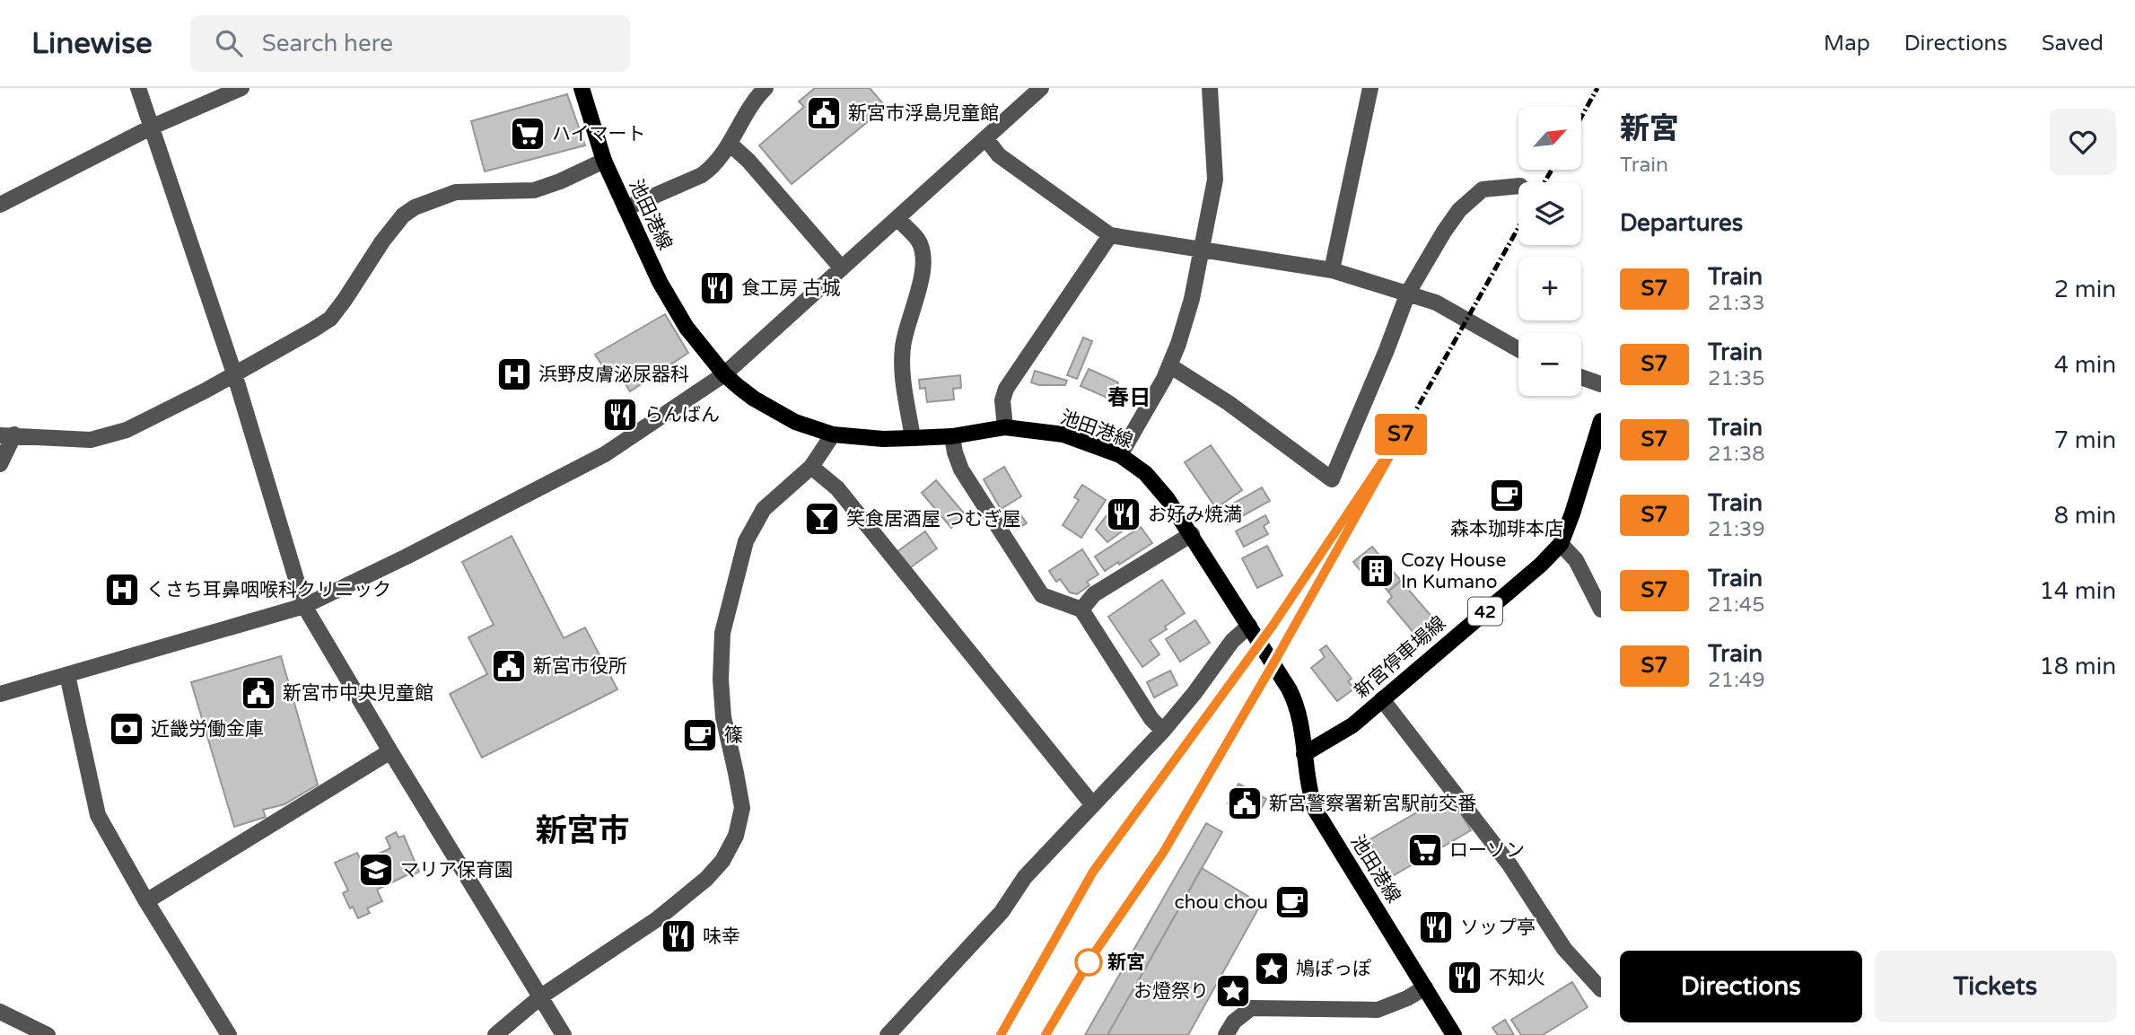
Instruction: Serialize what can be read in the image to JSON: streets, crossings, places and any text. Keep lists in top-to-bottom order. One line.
{"streets":{"main road":["池田港線","42","新宮停車場線"]},"crossings":[["池田港線","新宮停車場線"]],"districts":["春日","新宮市"],"places":{"public building":["新宮市浮島児童館","新宮市役所","新宮市中央児童館","新宮警察署新宮駅前交番"],"supermarket":["ハイマート","ローソン"],"restaurant":["食工房 古城","らんばん","お好み焼満","ソップ亭","味幸","不知火"],"hospital":["浜野皮膚泌尿器科","くさち耳鼻咽喉科クリニック"],"cafe":["森本珈琲本店","篠","chou chou"],"bar":["笑食居酒屋 つむぎ屋"],"building":["Cozy House In Kumano"],"bank":["近畿労働金庫"],"school or university":["マリア保育園"],"other":["新宮"],"place":["鳩ぽっぽ","お燈祭り"]},"north":"top right","page":{"header":"Linewise","search":"Search here","nav":["Map","Directions","Saved"],"on_map":"S7","heading":[["新宮","Train"],"Departures"],"map_buttons":["+","−"],"list":[{"mark":"S7","name":"Train","note":"21:33","value":"2 min"},{"mark":"S7","name":"Train","note":"21:35","value":"4 min"},{"mark":"S7","name":"Train","note":"21:38","value":"7 min"},{"mark":"S7","name":"Train","note":"21:39","value":"8 min"},{"mark":"S7","name":"Train","note":"21:45","value":"14 min"},{"mark":"S7","name":"Train","note":"21:49","value":"18 min"}],"buttons":["Directions","Tickets"]}}
